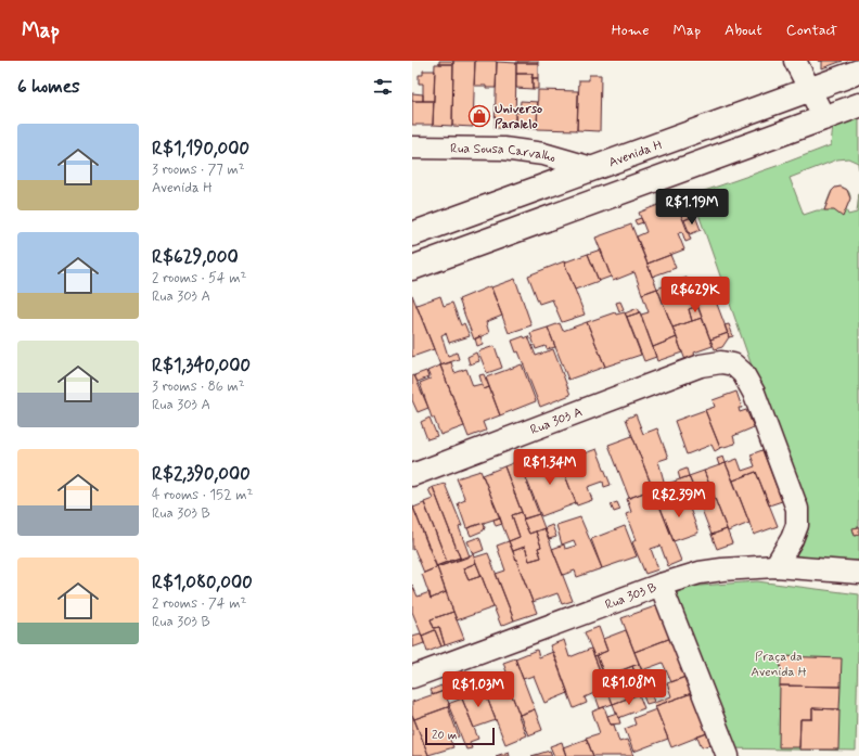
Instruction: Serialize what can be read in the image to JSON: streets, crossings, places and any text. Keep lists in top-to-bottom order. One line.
{"streets":{"street":["Avenida H","Rua Sousa Carvalho","Rua 303 A","Rua 303 B"]},"crossings":[["Avenida H","Rua Sousa Carvalho"],["Rua 303 A","Rua 303 B"]],"parks":["Praça da Avenida H"],"places":{"shop":["Universo Paralelo"]},"scale_bar":"20 m","page":{"header":"Map","nav":["Home","Map","About","Contact"],"heading":"6 homes","list":[{"name":"R$1,190,000","note":"3 rooms · 77 m² · Avenida H"},{"name":"R$629,000","note":"2 rooms · 54 m² · Rua 303 A"},{"name":"R$1,340,000","note":"3 rooms · 86 m² · Rua 303 A"},{"name":"R$2,390,000","note":"4 rooms · 152 m² · Rua 303 B"},{"name":"R$1,080,000","note":"2 rooms · 74 m² · Rua 303 B"}],"price":["R$1.19M","R$629K","R$1.34M","R$2.39M","R$1.08M","R$1.03M"],"scale":"20 m"}}
